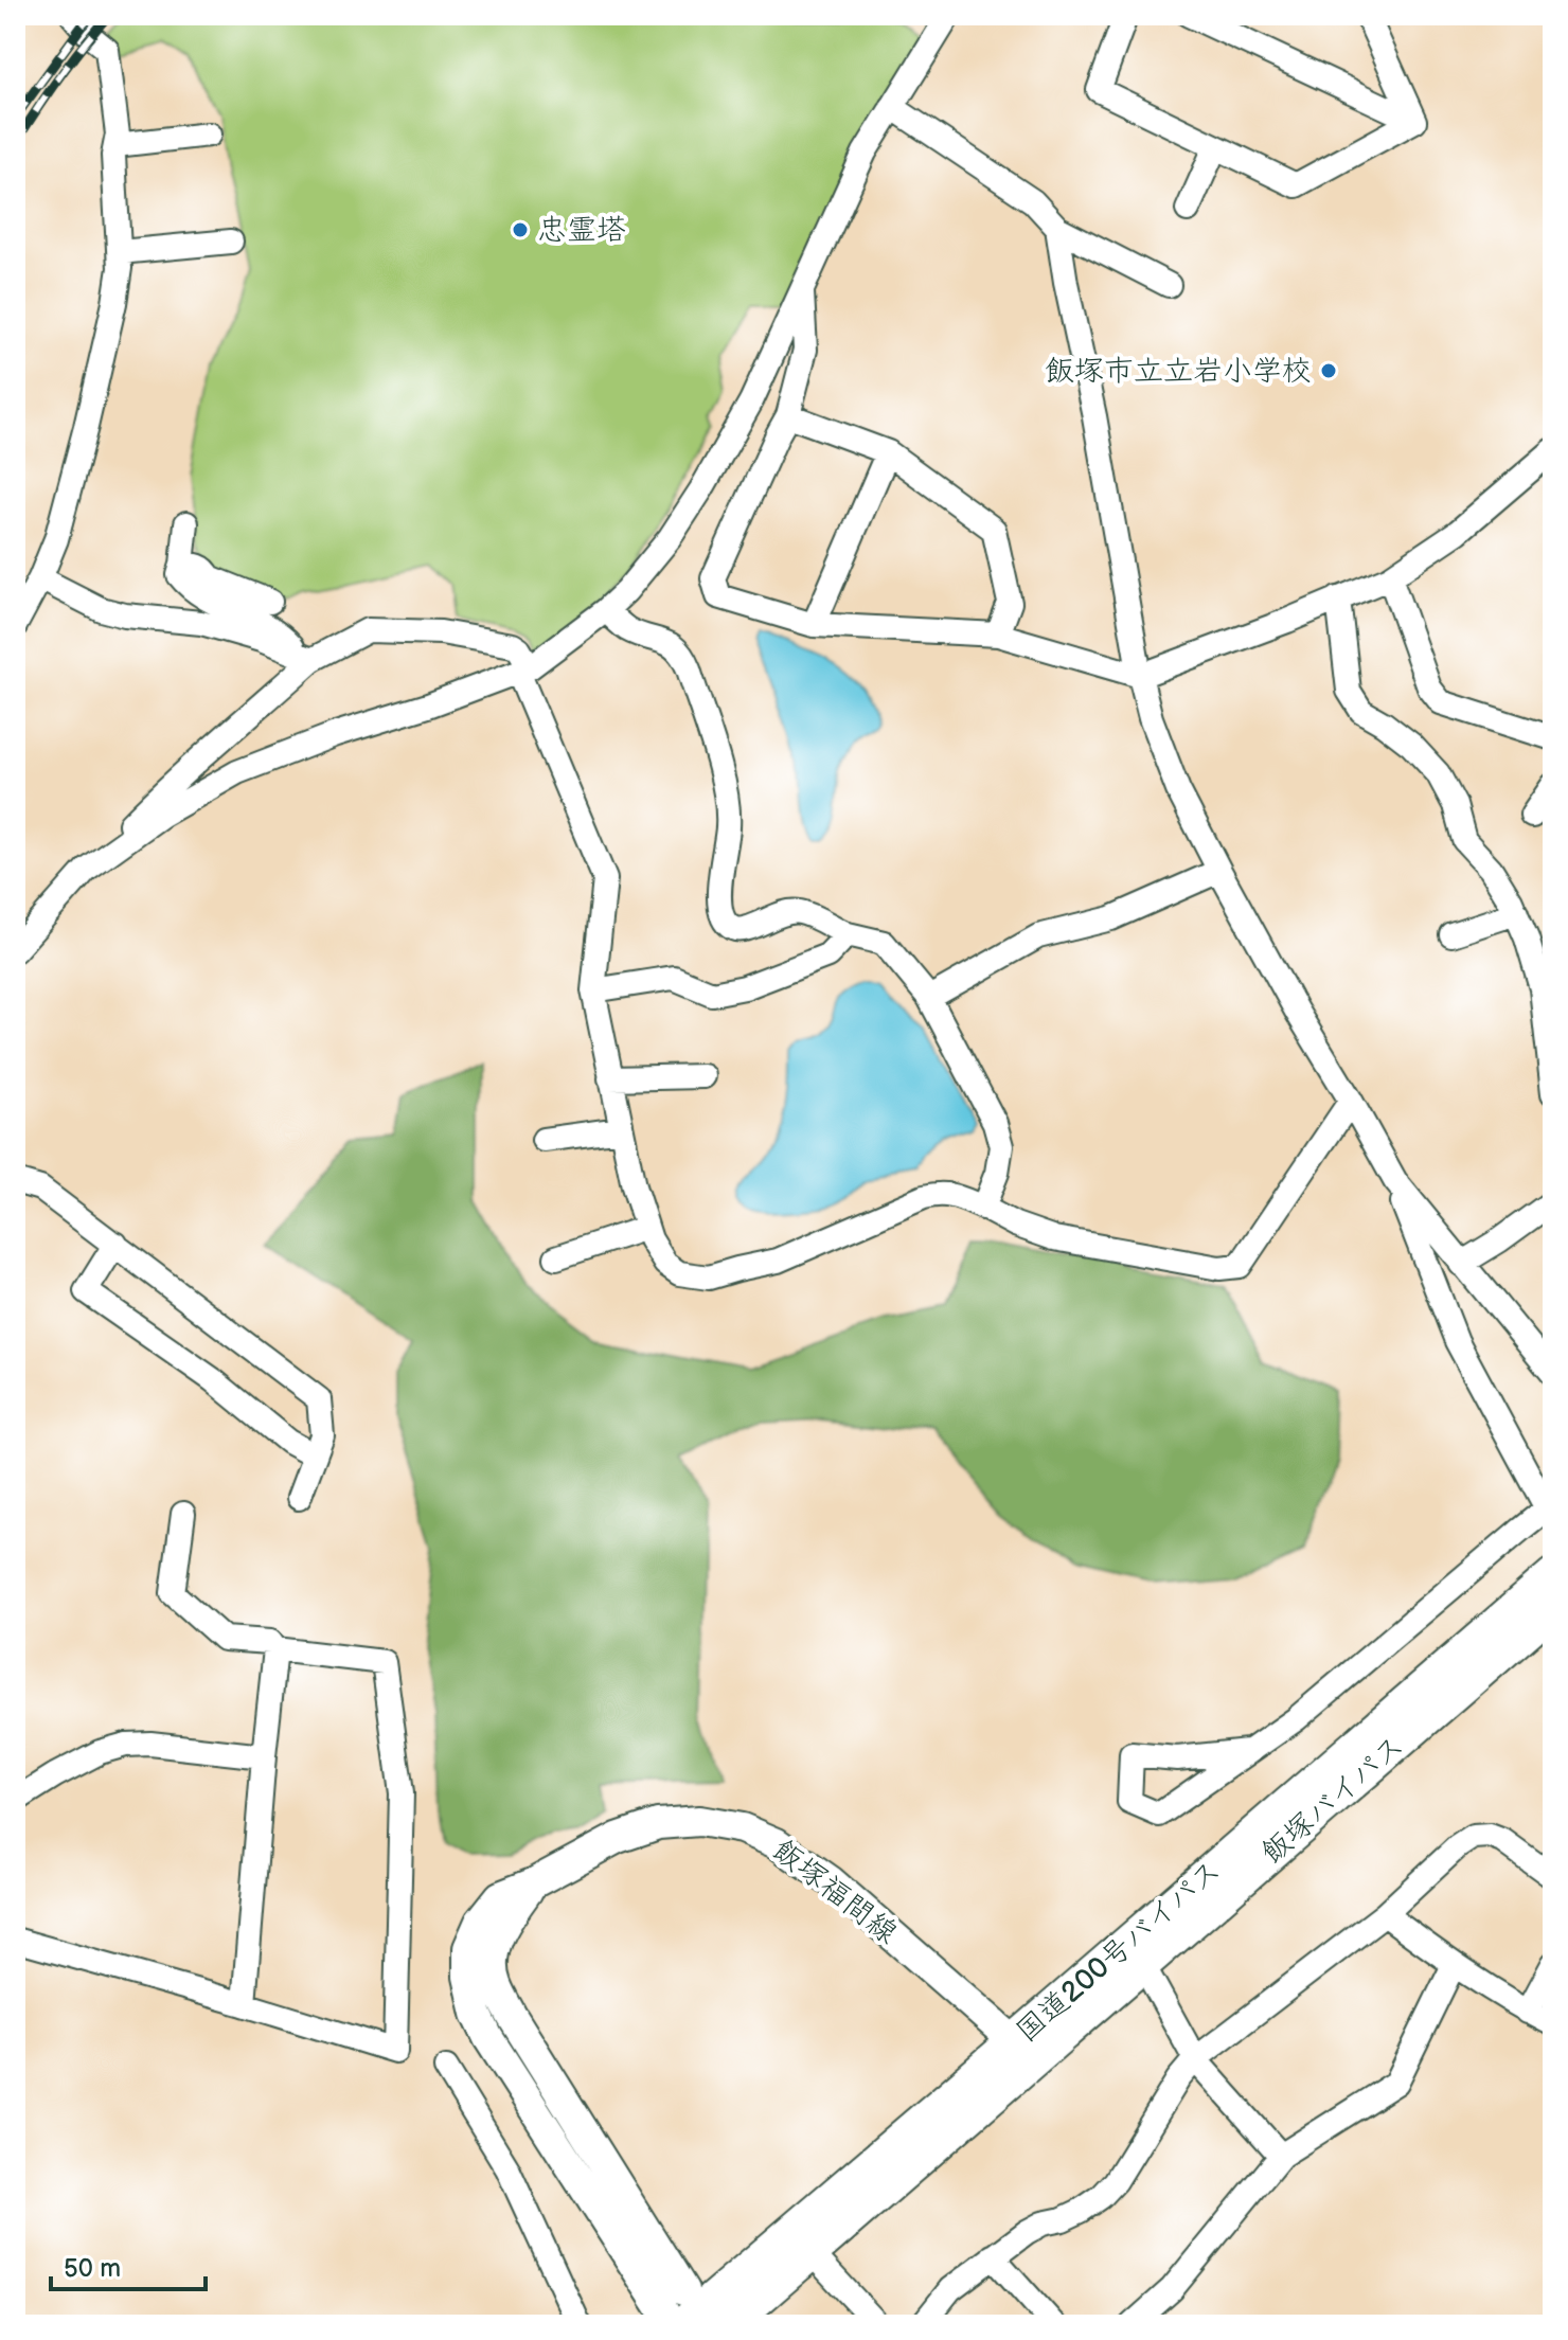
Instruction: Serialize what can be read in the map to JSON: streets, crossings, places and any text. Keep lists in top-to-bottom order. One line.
{"streets":{"highway":["飯塚バイパス","国道200号バイパス"],"main road":["飯塚福間線"]},"crossings":[["飯塚バイパス","国道200号バイパス"],["飯塚福間線","国道200号バイパス"]],"places":["忠霊塔","飯塚市立立岩小学校"],"scale_bar":"50 m"}
